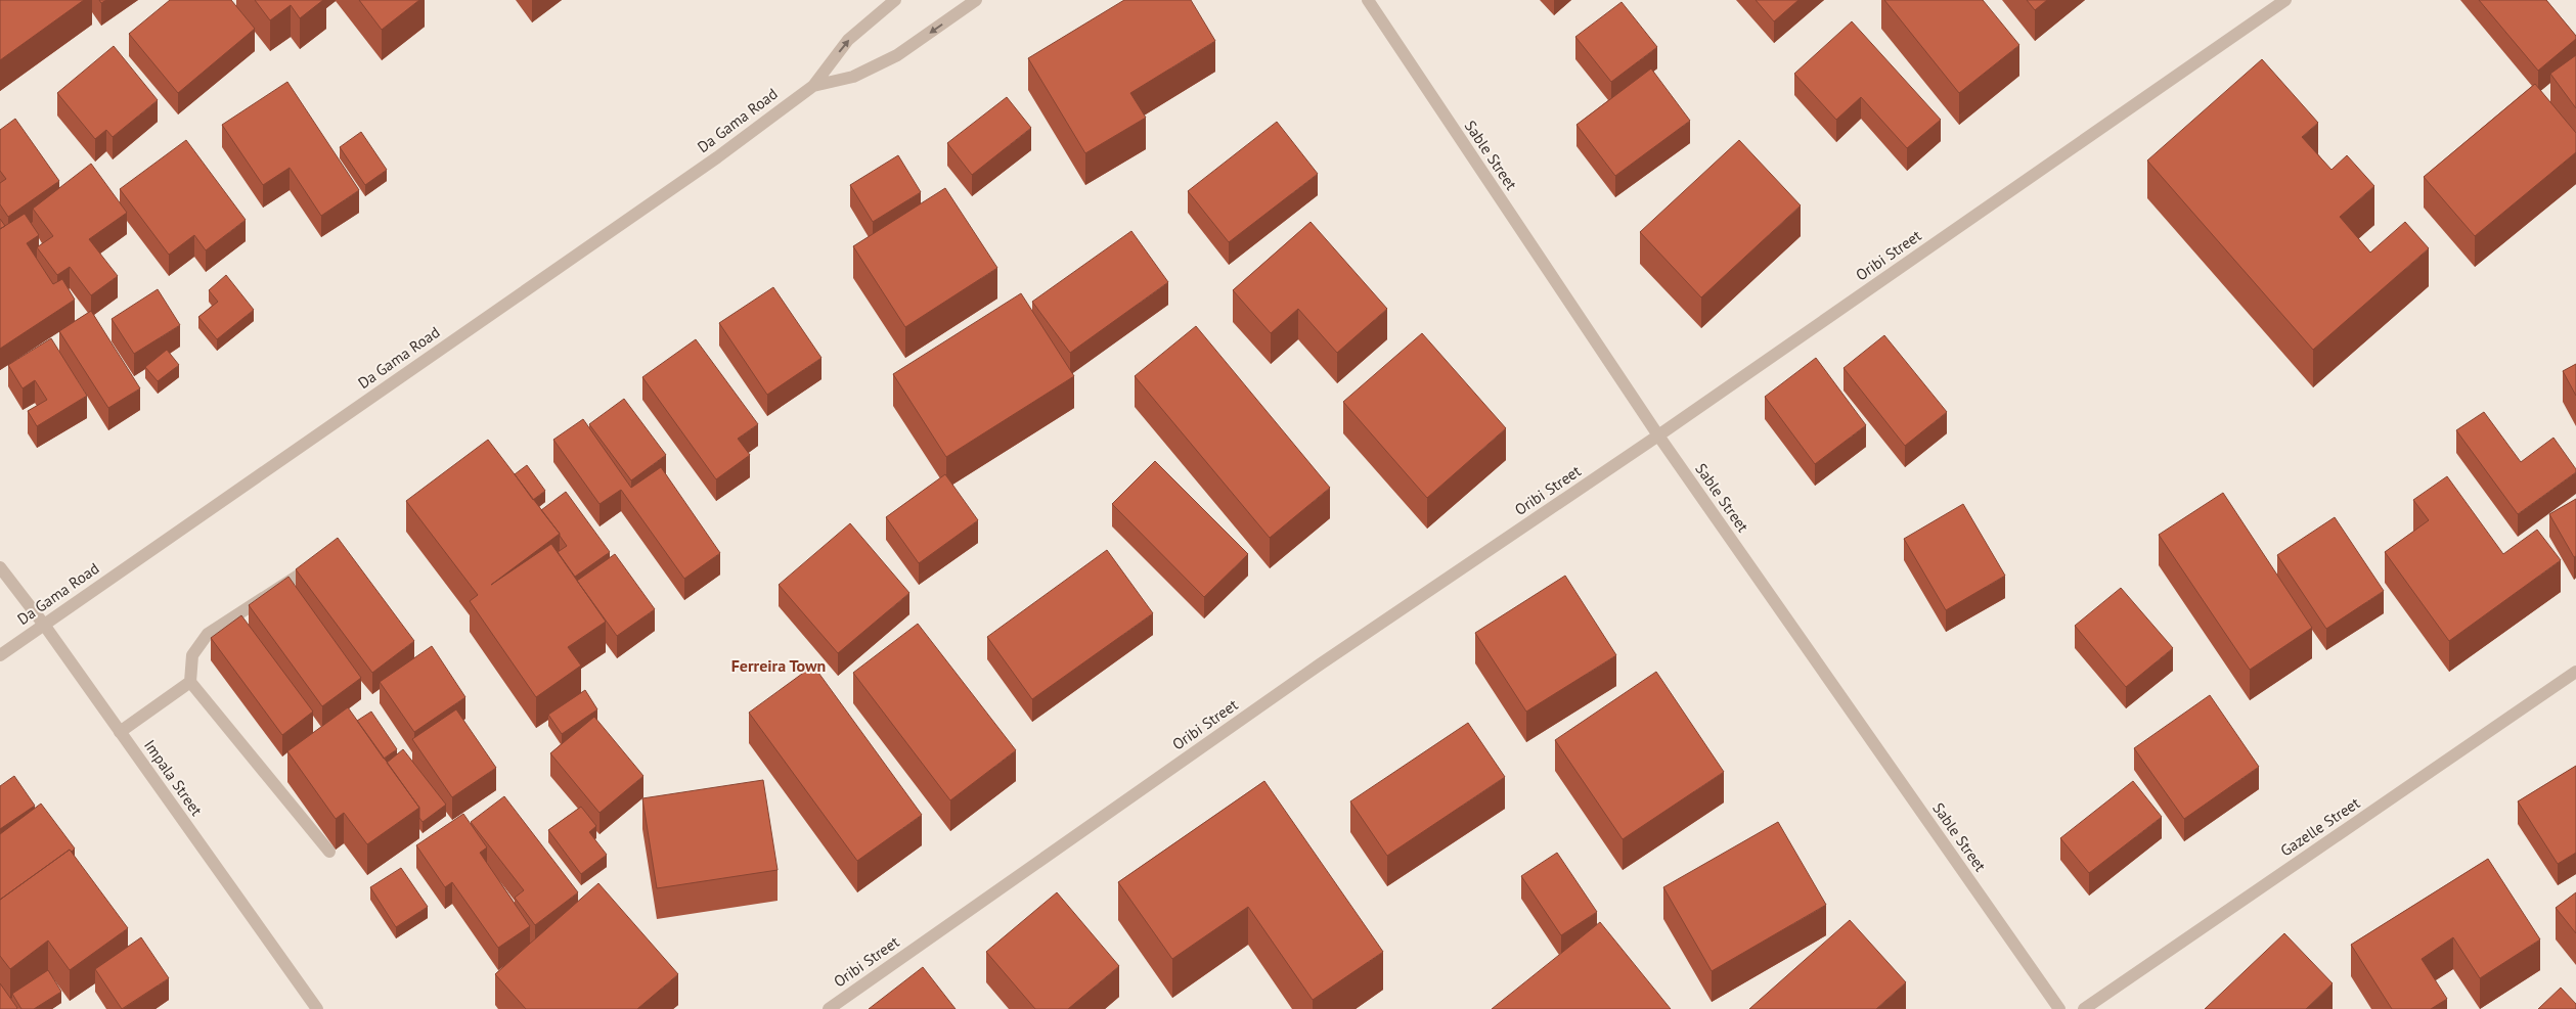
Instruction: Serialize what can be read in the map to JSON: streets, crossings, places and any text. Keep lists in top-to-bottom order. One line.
{"streets":{"street":["Da Gama Road","Sable Street","Oribi Street","Impala Street","Gazelle Street"]},"crossings":[["Da Gama Road","Impala Street"],["Sable Street","Oribi Street"]],"districts":["Ferreira Town"]}
